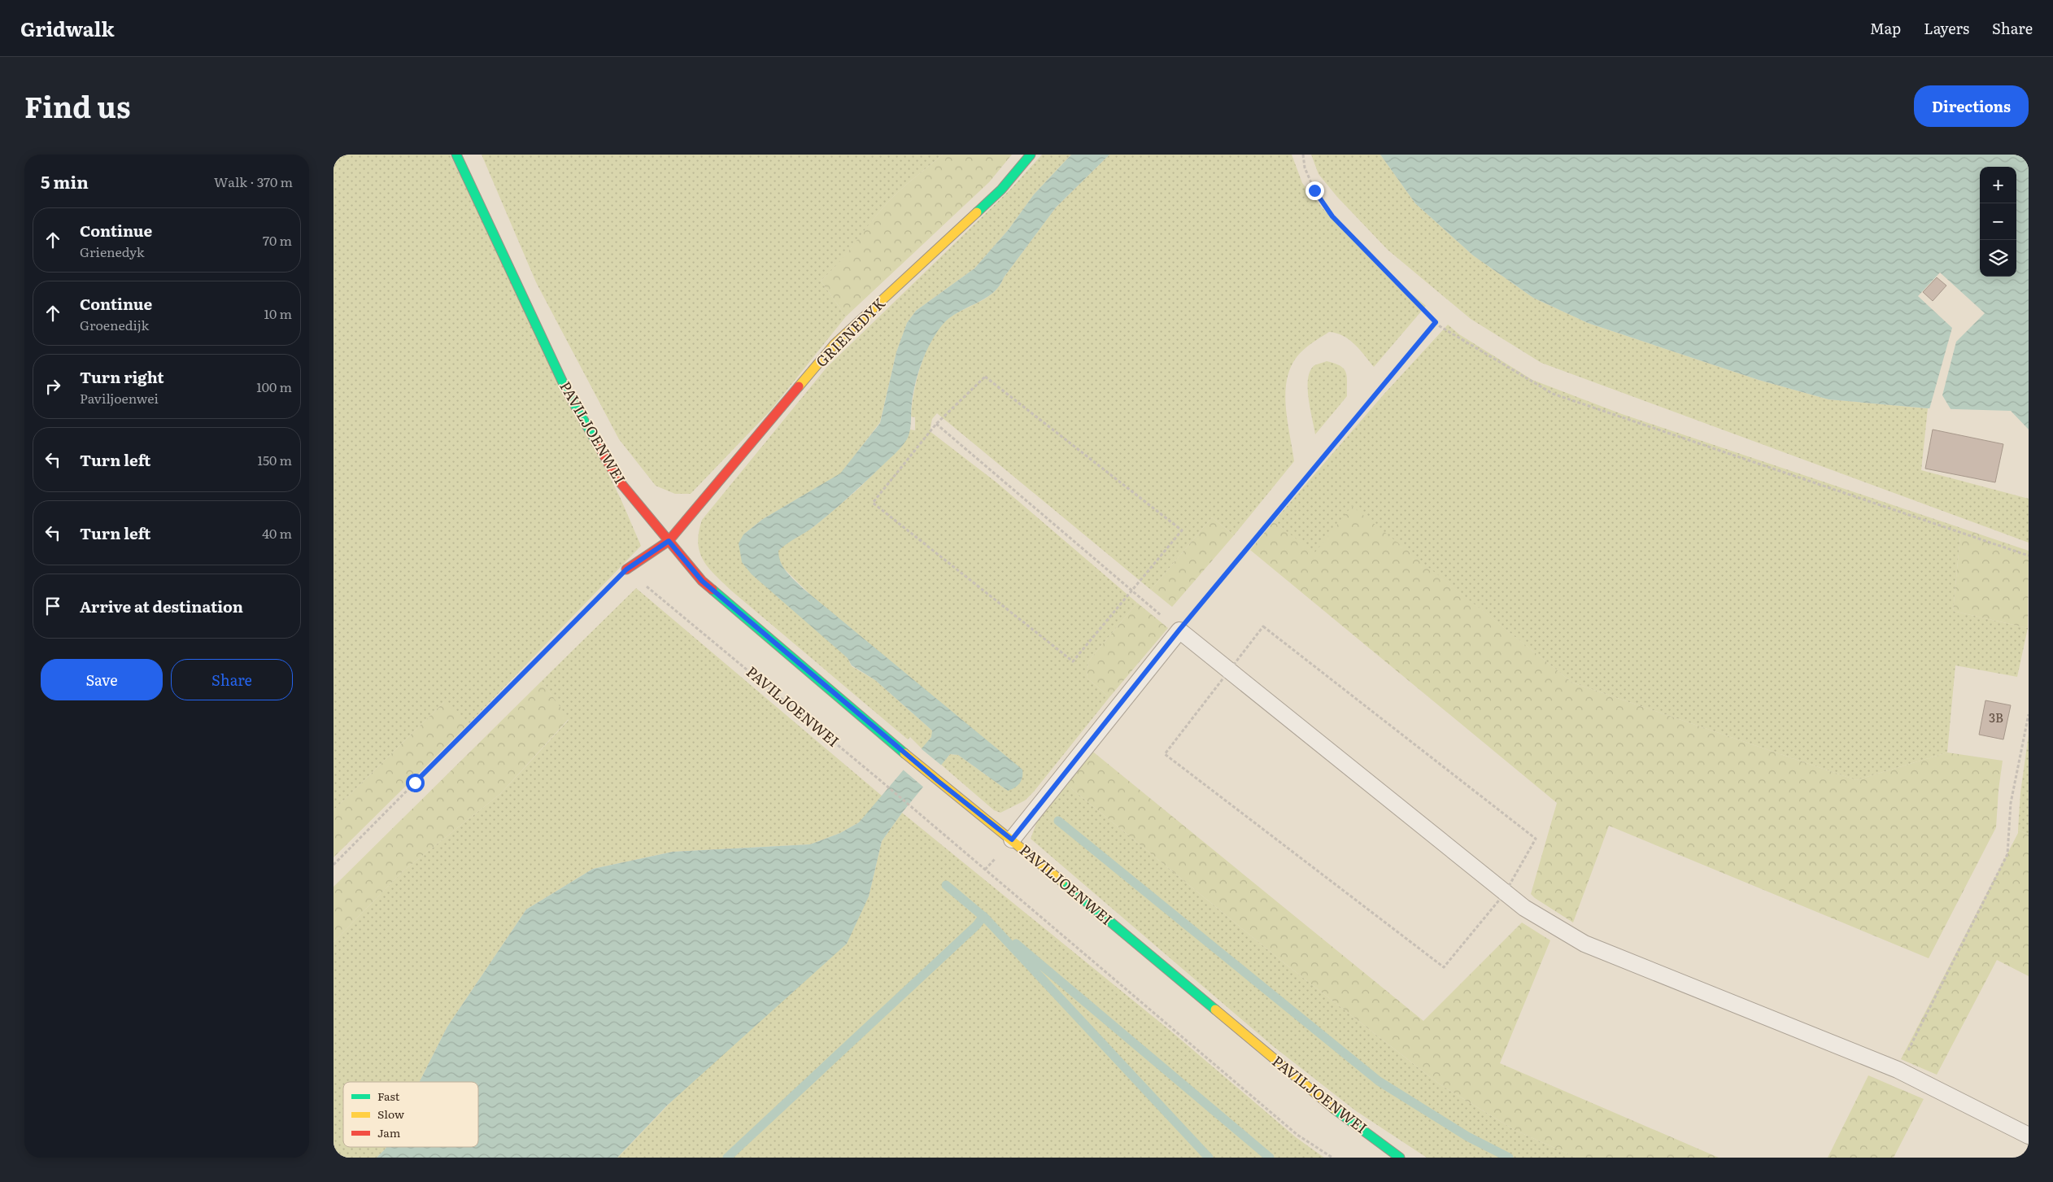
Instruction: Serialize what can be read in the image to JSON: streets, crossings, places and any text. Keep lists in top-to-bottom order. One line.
{"streets":{"street":["GRIENEDYK","PAVILJOENWEI"]},"crossings":[["GRIENEDYK","PAVILJOENWEI"]],"house_numbers":["3B"],"legend":["Fast","Slow","Jam"],"page":{"header":"Gridwalk","nav":["Map","Layers","Share"],"title":"Find us","buttons":["Directions",["Save","Share"]],"heading":["5 min","Walk · 370 m"],"map_buttons":["+","−"],"list":[["Continue","Grienedyk","70 m"],["Continue","Groenedijk","10 m"],["Turn right","Paviljoenwei","100 m"],["Turn left","150 m"],["Turn left","40 m"],"Arrive at destination"]}}
